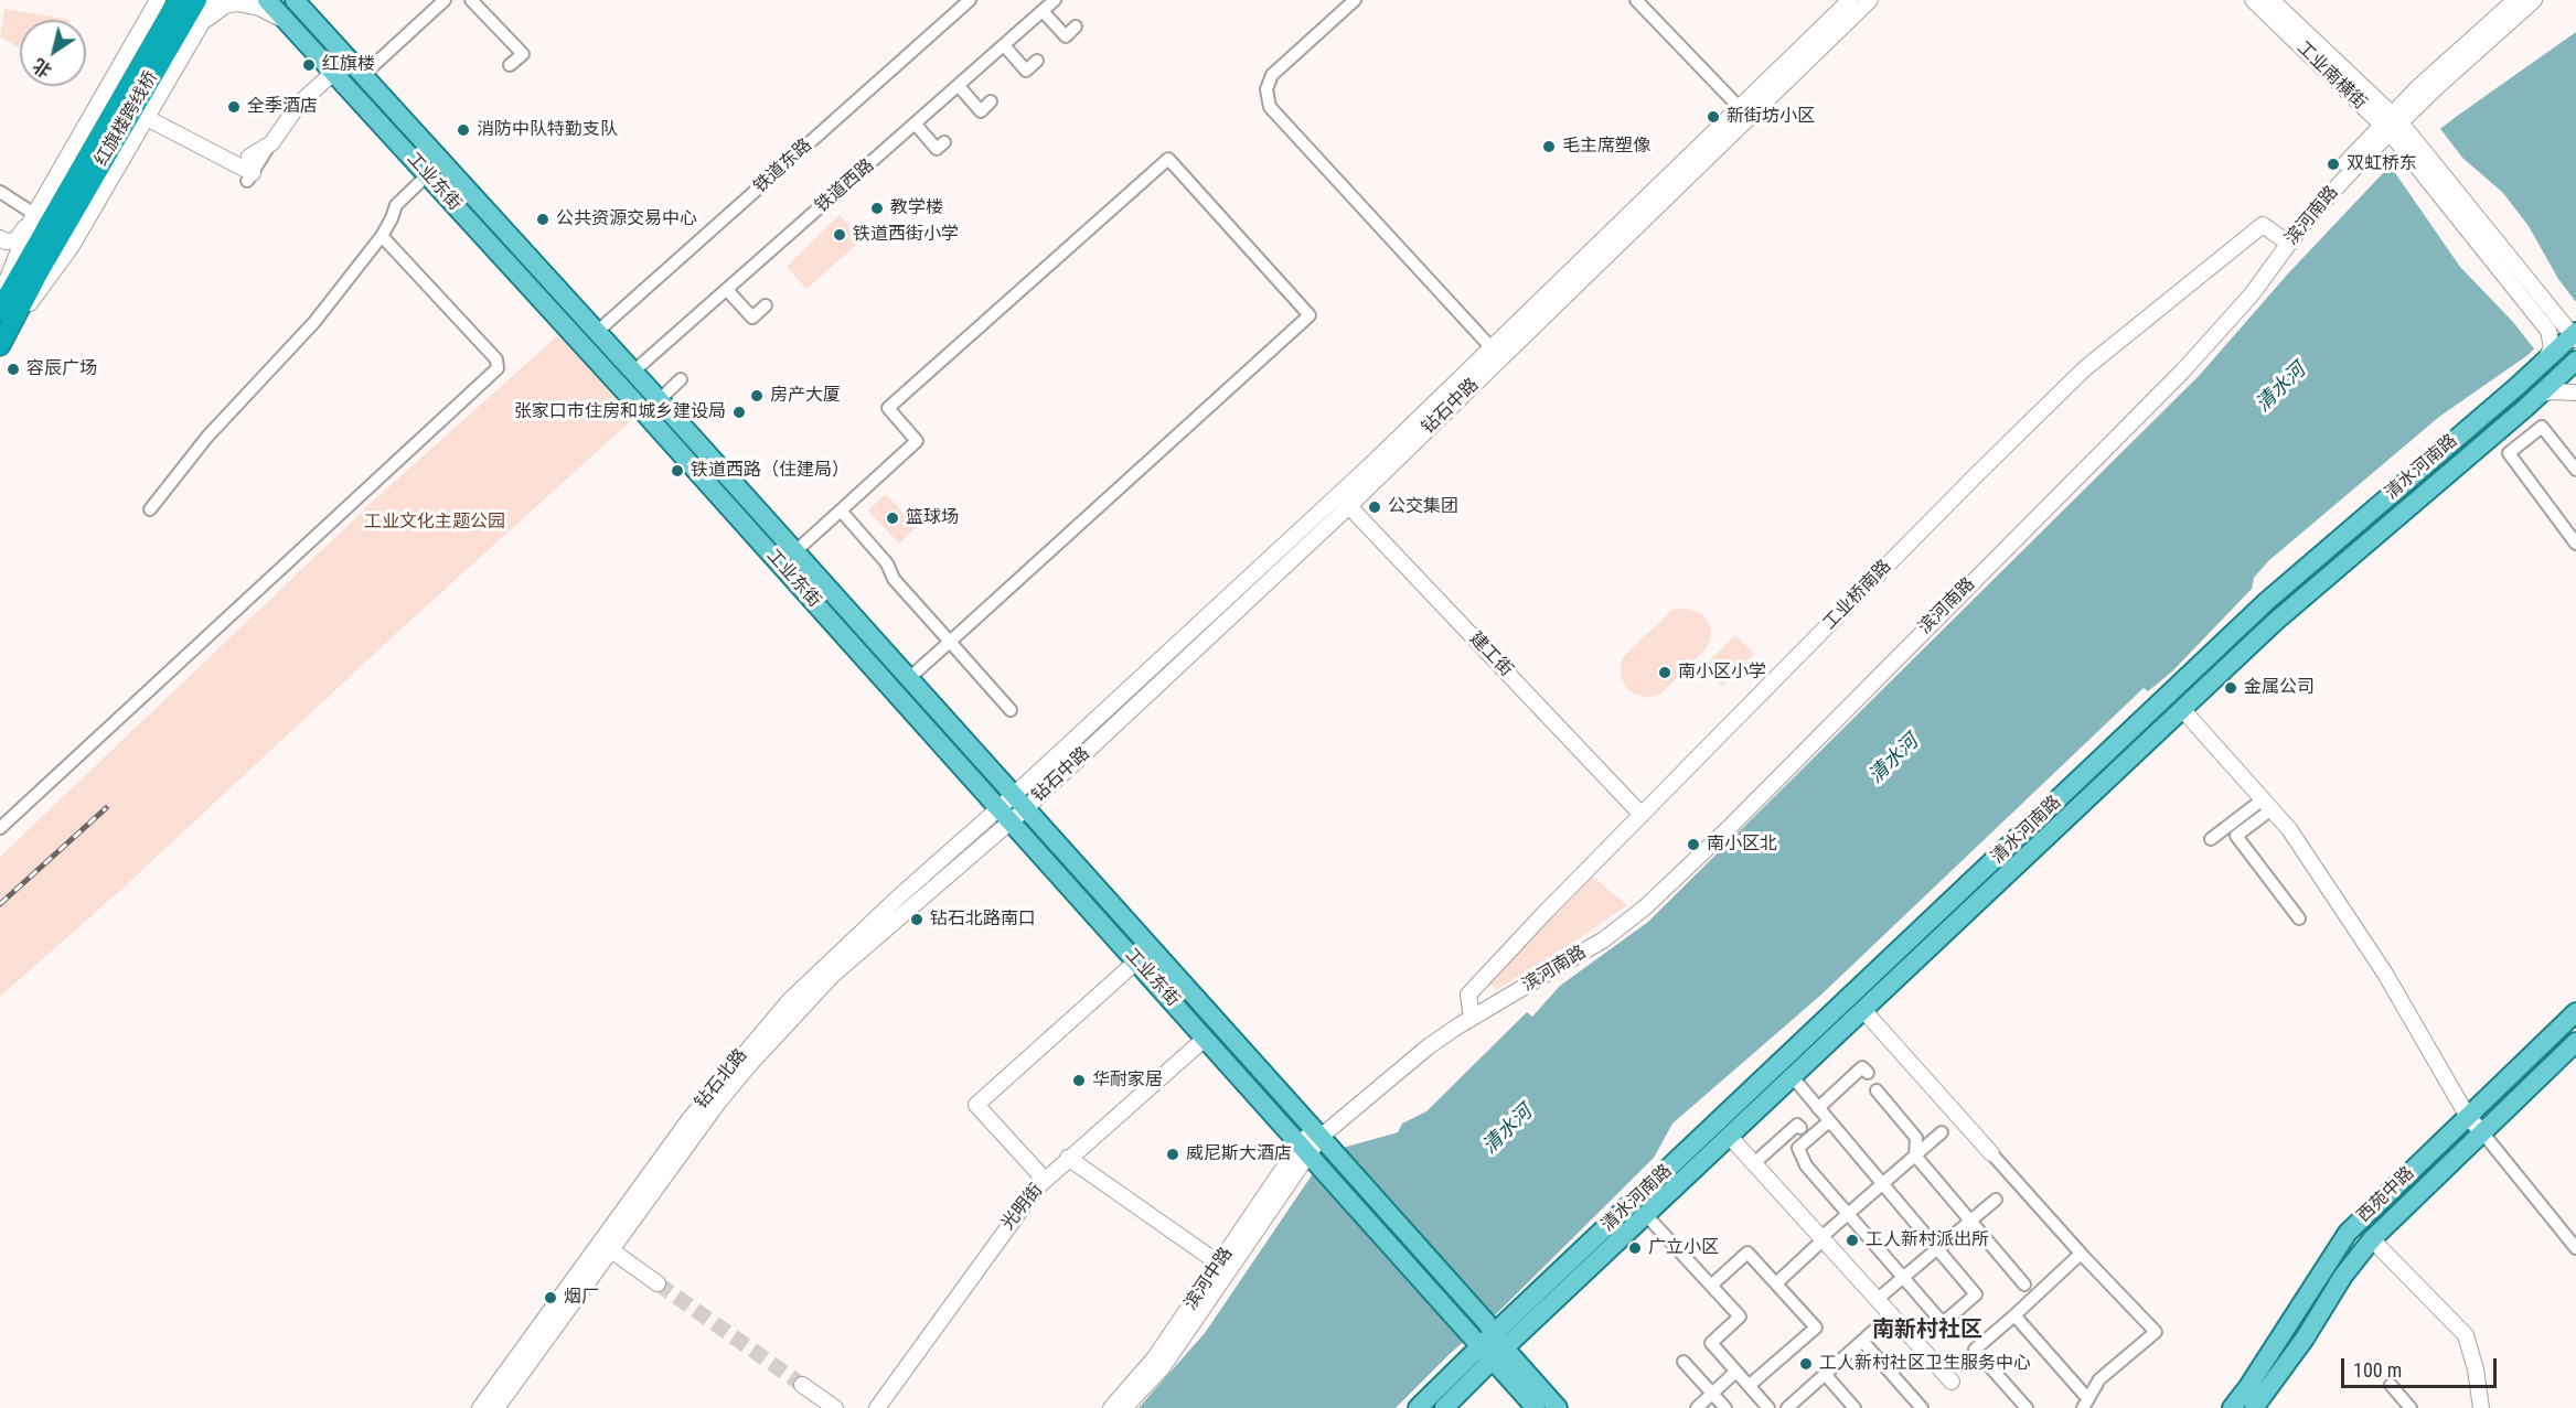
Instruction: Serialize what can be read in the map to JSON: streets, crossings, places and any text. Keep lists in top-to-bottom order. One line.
{"streets":{"highway":["红旗楼跨线桥"],"main road":["工业南横街","工业东街","滨河南路","钻石中路","清水河南路","工业桥南路","建工街","钻石北路","西苑中路","光明街","滨河中路"],"street":["铁道东路","铁道西路"]},"crossings":[["工业南横街","滨河南路"],["工业南横街","清水河南路"],["铁道东路","工业东街"],["工业东街","铁道西路"],["工业东街","滨河南路"],["工业东街","钻石中路"],["工业东街","清水河南路"],["工业东街","钻石北路"],["工业东街","光明街"],["工业东街","滨河中路"],["滨河南路","工业桥南路"],["滨河南路","滨河中路"],["钻石中路","建工街"],["钻石中路","钻石北路"],["工业桥南路","建工街"]],"districts":["南新村社区"],"water":["清水河"],"parks":["工业文化主题公园"],"places":["红旗楼","全季酒店","新街坊小区","消防中队特勤支队","毛主席塑像","双虹桥东","教学楼","公共资源交易中心","铁道西街小学","容辰广场","房产大厦","张家口市住房和城乡建设局","铁道西路（住建局）","公交集团","篮球场","南小区小学","金属公司","南小区北","钻石北路南口","华耐家居","威尼斯大酒店","工人新村派出所","广立小区","烟厂","工人新村社区卫生服务中心"],"scale_bar":"100 m","north":"bottom left"}
